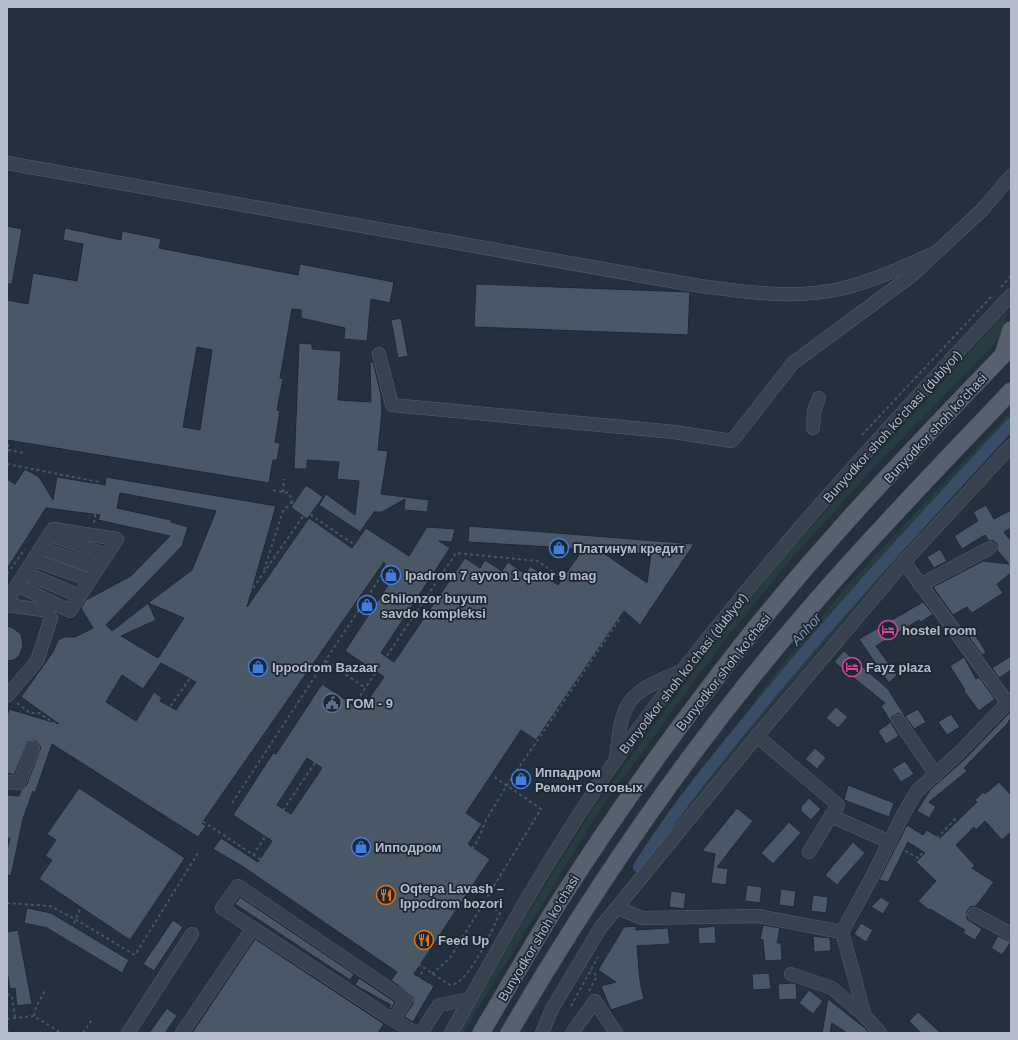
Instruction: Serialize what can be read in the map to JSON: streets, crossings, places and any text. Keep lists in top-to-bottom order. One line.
{"streets":{"main road":["Bunyodkor shoh ko'chasi"],"street":["Bunyodkor shoh koʻchasi (dublyor)"]},"water":["Anhor"],"places":{"shop":["Платинум кредит","Ipadrom 7 ayvon 1 qator 9 mag","Chilonzor buyum savdo kompleksi","Ippodrom Bazaar","Иппадром Ремонт Сотовых","Ипподром"],"hotel":["hostel room","Fayz plaza"],"public building":["ГОМ - 9"],"restaurant":["Oqtepa Lavash – Ippodrom bozori","Feed Up"]}}
